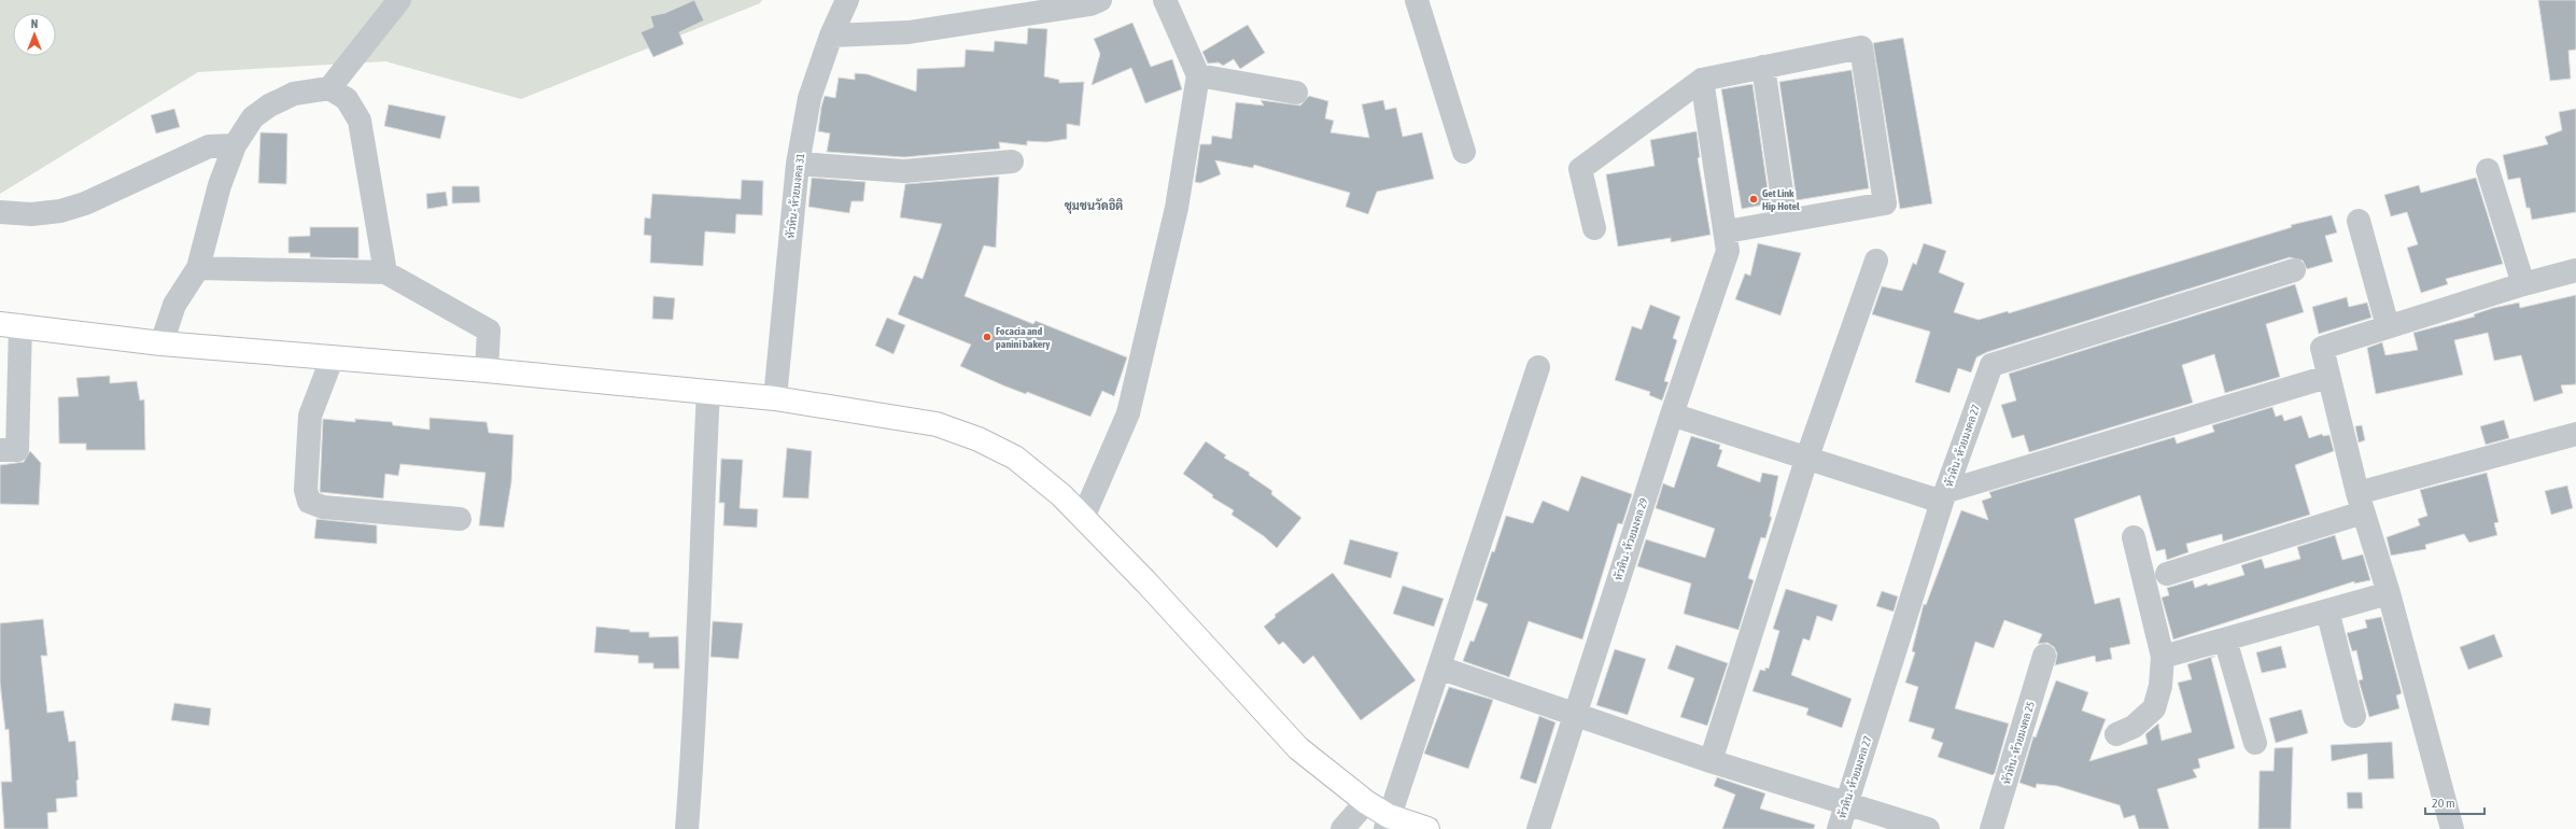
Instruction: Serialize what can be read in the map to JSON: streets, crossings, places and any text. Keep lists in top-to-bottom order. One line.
{"streets":{"street":["หัวหิน - ห้วยมงคล 31","หัวหิน - ห้วยมงคล 27","หัวหิน - ห้วยมงคล 29","หัวหิน - ห้วยมงคล 25"]},"districts":["ชุมชนวัดอิติ"],"places":["Get Link Hip Hotel","Focacia and panini bakery"],"scale_bar":"20 m","north":"top"}
